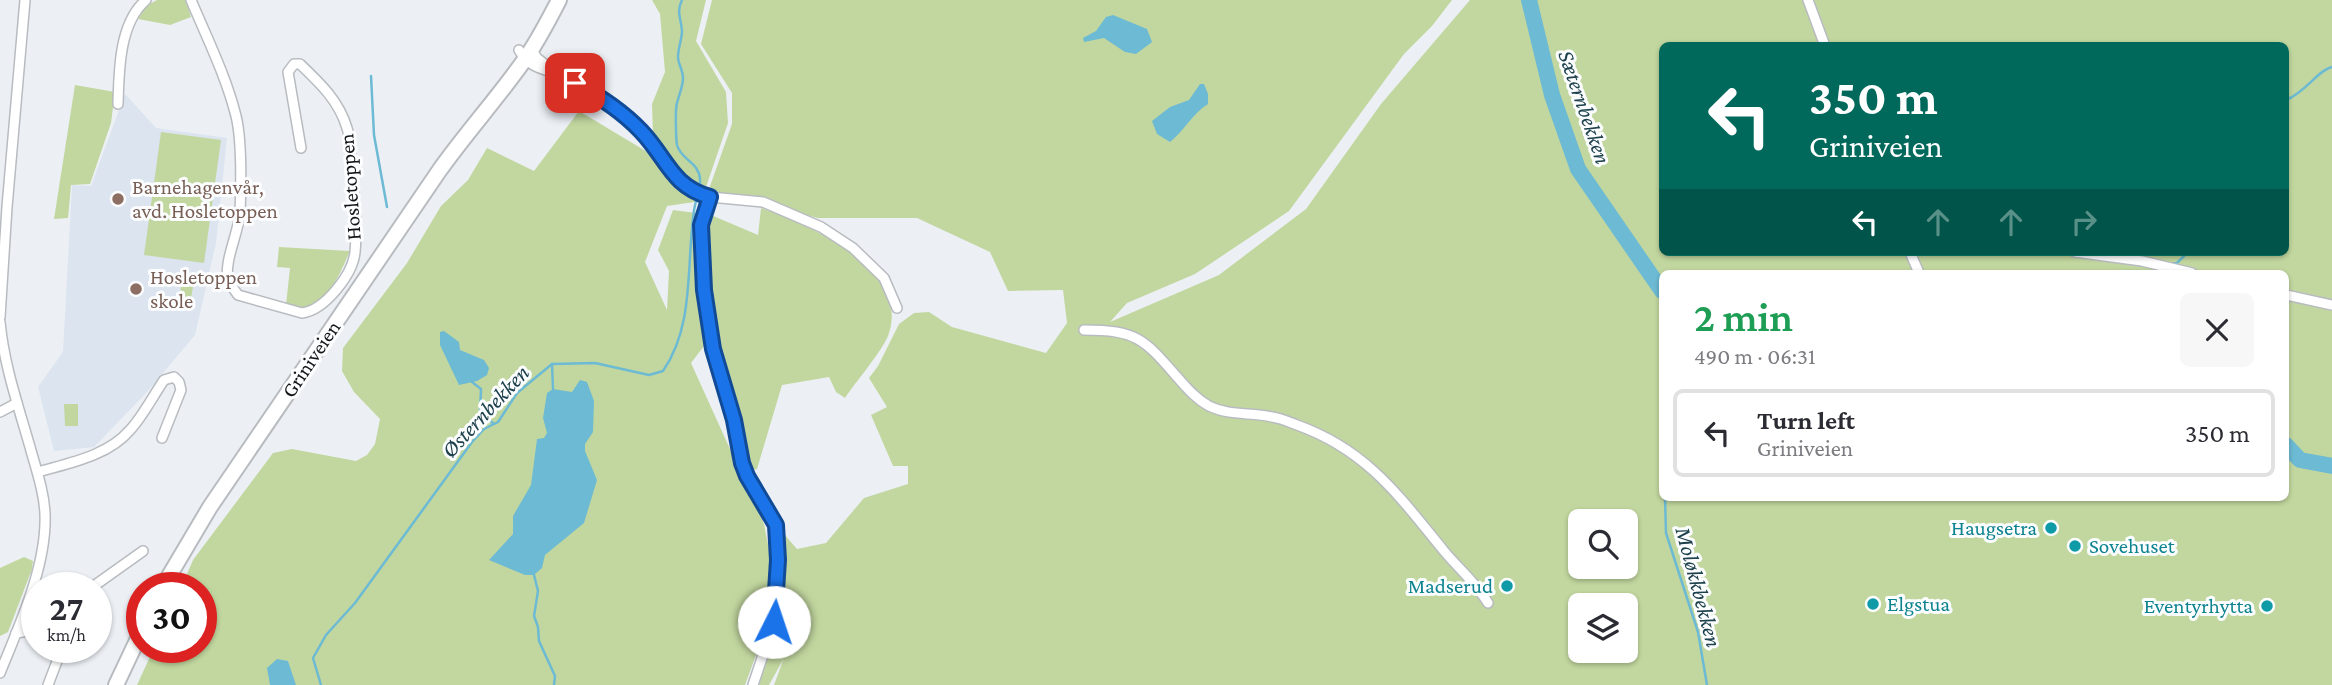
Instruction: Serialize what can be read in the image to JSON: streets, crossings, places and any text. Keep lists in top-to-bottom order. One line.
{"streets":{"main road":["Griniveien"],"street":["Hosletoppen"]},"water":["Sæternbekken","Østernbekken","Moløkkbekken"],"places":["Barnehagenvår, avd. Hosletoppen","Hosletoppen skole","Haugsetra","Sovehuset","Madserud","Elgstua","Eventyrhytta"],"page":{"turn":["350 m","Griniveien"],"heading":["2 min","490 m · 06:31"],"list":[{"name":"Turn left","note":"Griniveien","value":"350 m"}],"speed":"27 km/h","limit":"30"}}
